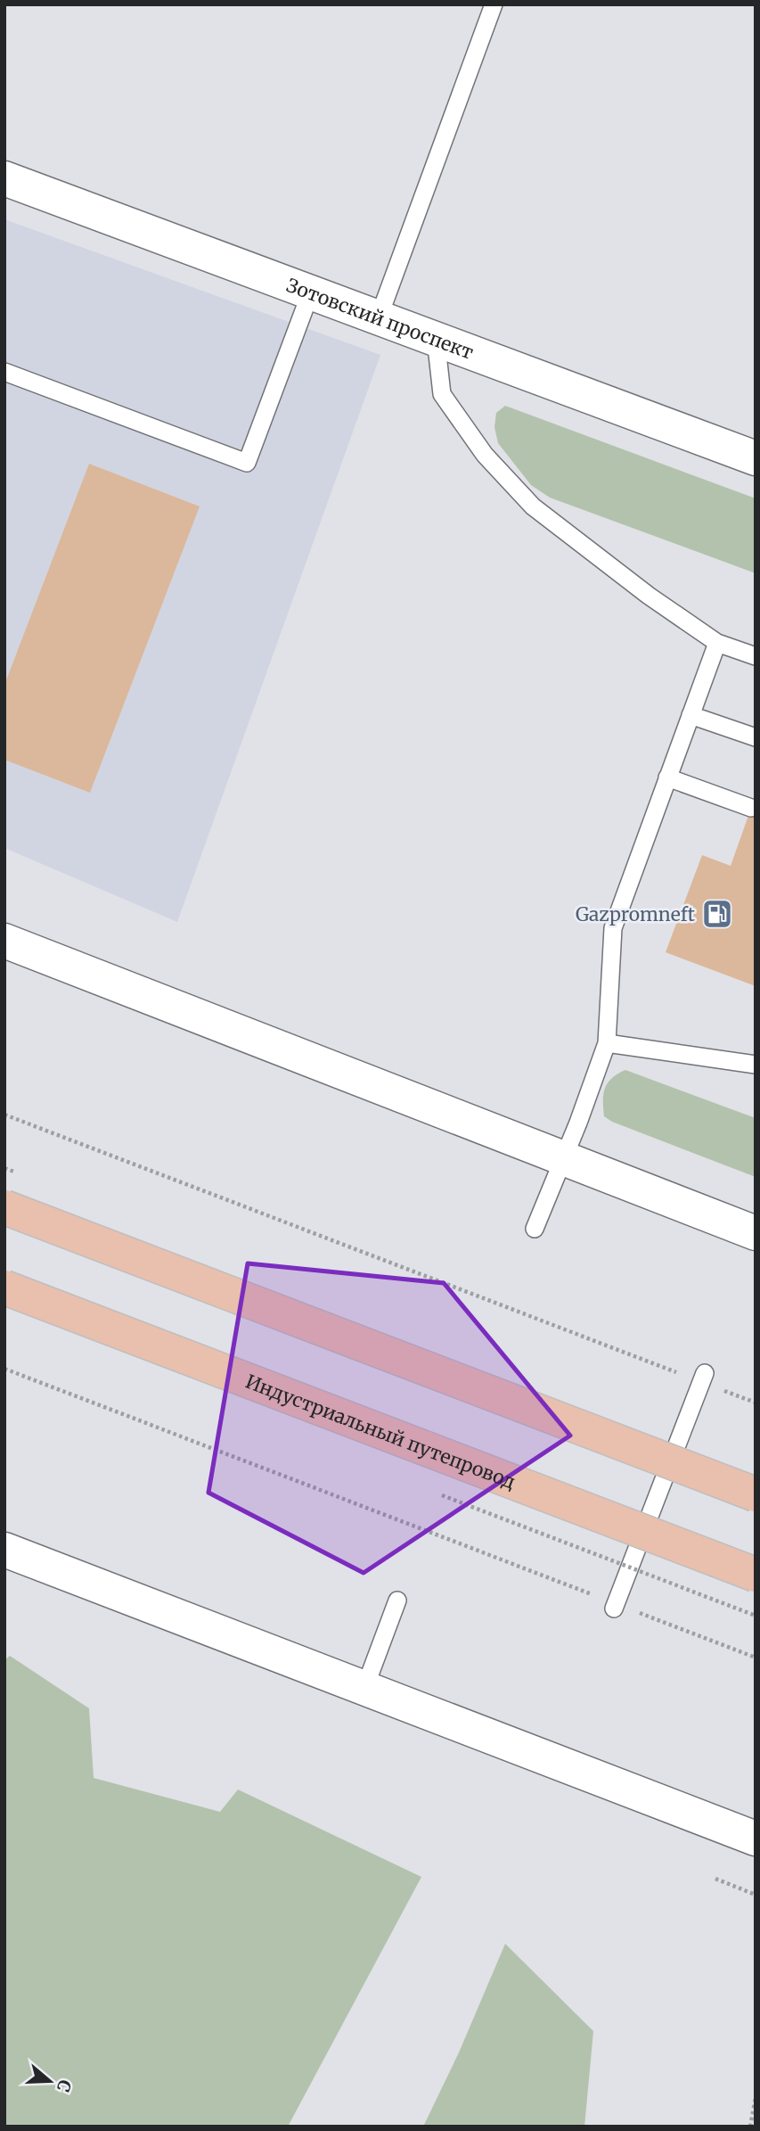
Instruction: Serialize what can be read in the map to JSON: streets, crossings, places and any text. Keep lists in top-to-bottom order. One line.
{"streets":{"main road":["Индустриальный путепровод"],"street":["Зотовский проспект"]},"places":{"fuel station":["Gazpromneft"]},"north":"right"}
